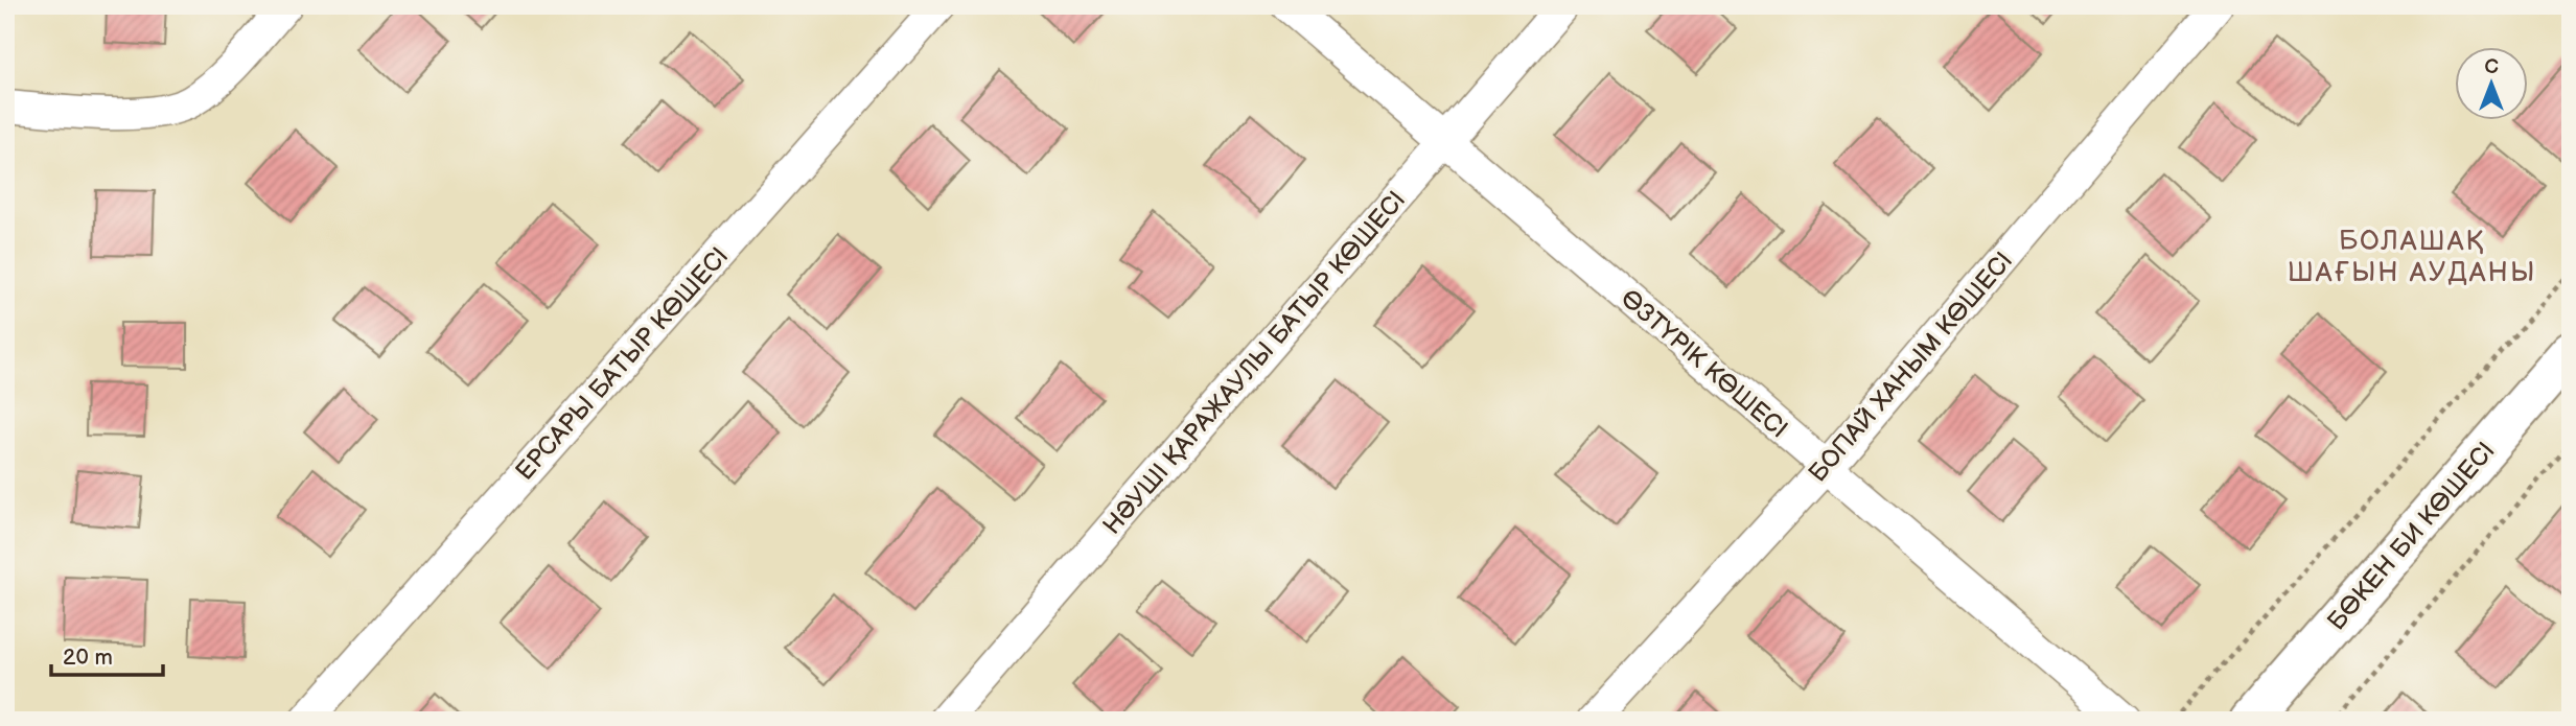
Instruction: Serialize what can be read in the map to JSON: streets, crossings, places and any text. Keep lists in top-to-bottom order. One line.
{"streets":{"street":["НӘУШІ ҚАРАЖАУЛЫ БАТЫР КӨШЕСІ","ЕРСАРЫ БАТЫР КӨШЕСІ","ӨЗТҮРІК КӨШЕСІ","БОПАЙ ХАНЫМ КӨШЕСІ","БӨКЕН БИ КӨШЕСІ"]},"crossings":[["НӘУШІ ҚАРАЖАУЛЫ БАТЫР КӨШЕСІ","ӨЗТҮРІК КӨШЕСІ"],["ӨЗТҮРІК КӨШЕСІ","БОПАЙ ХАНЫМ КӨШЕСІ"]],"districts":["БОЛАШАҚ ШАҒЫН АУДАНЫ"],"scale_bar":"20 m","north":"top"}
